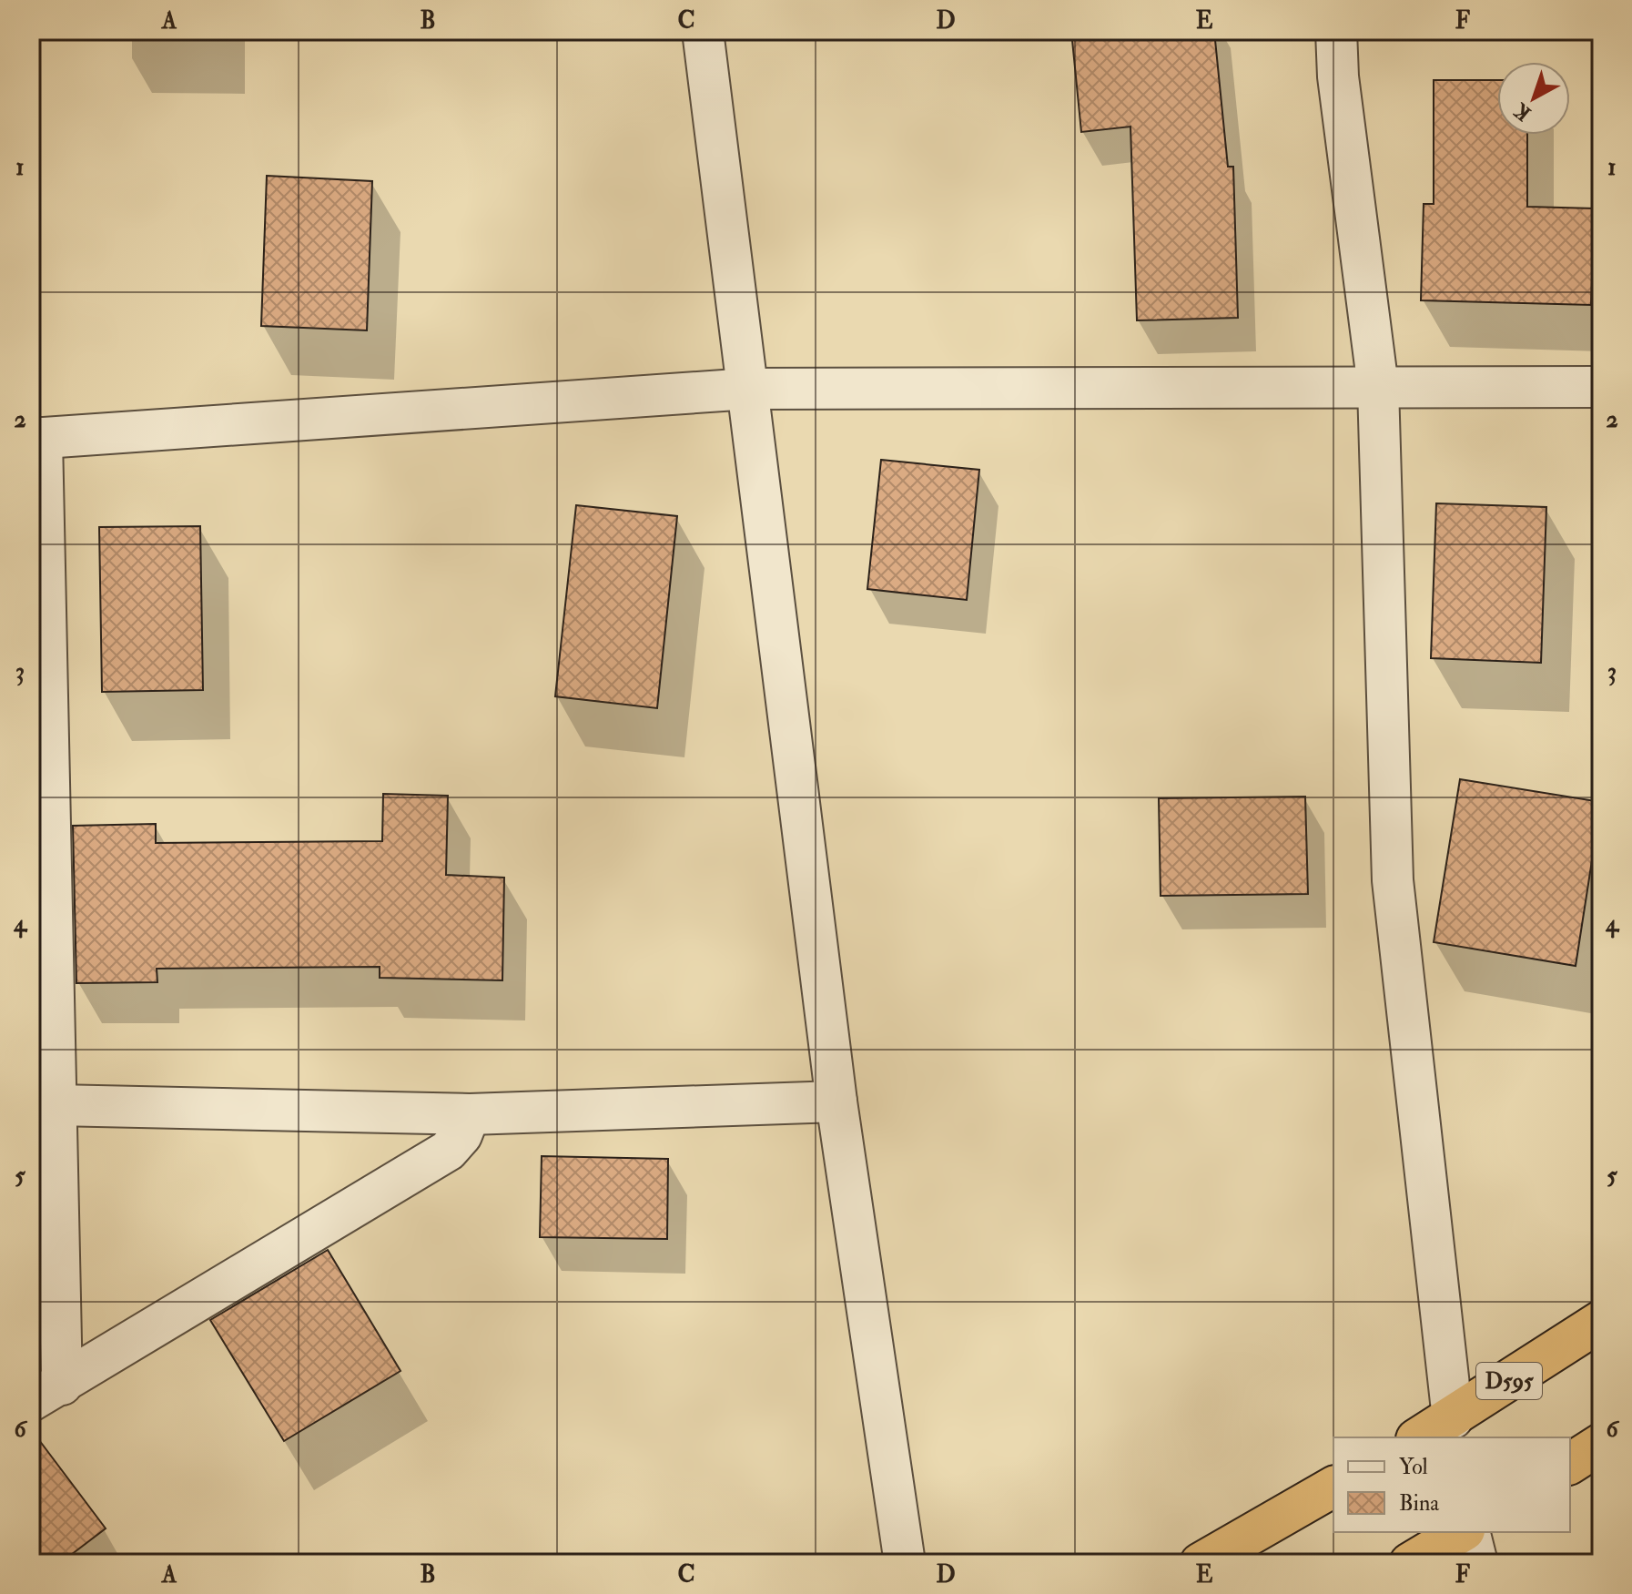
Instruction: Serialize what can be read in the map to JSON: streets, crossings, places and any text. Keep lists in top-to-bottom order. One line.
{"streets":{"highway":["D595"]},"legend":["Yol","Bina"],"north":"bottom left","grid":{"columns":["A","B","C","D","E","F"],"rows":["1","2","3","4","5","6"]}}
